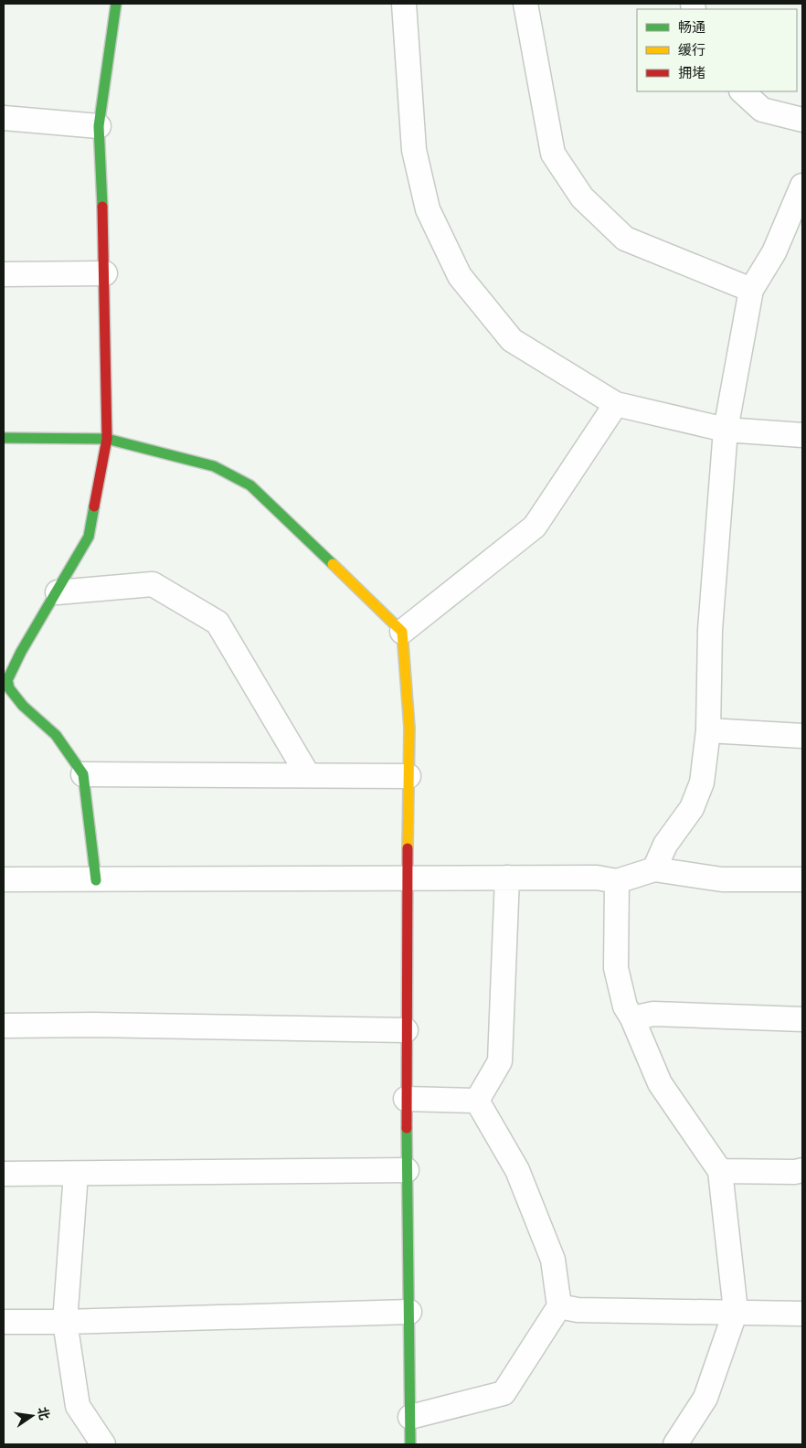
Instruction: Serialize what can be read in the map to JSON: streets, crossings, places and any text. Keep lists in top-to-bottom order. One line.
{"legend":["畅通","缓行","拥堵"],"north":"right"}
